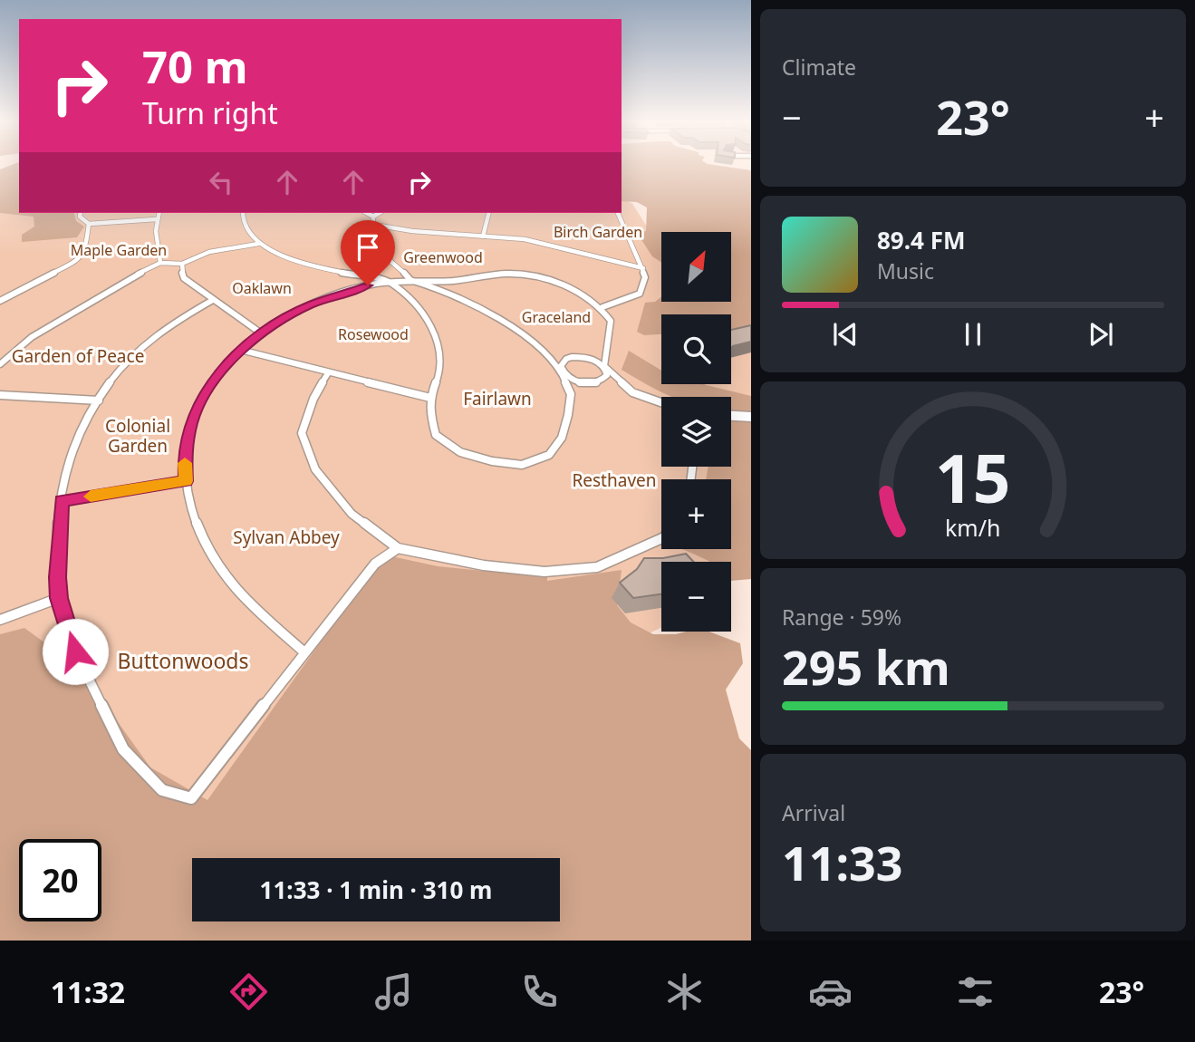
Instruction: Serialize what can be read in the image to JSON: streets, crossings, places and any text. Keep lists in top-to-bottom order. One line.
{"parks":["Birch Garden","Maple Garden","Greenwood","Oaklawn","Graceland","Rosewood","Garden of Peace","Fairlawn","Colonial Garden","Resthaven","Sylvan Abbey","Buttonwoods"],"north":"top right","page":{"tile":["Climate",["Range · 59%","295 km"],["Arrival","11:33"]],"turn":["70 m","Turn right"],"heat":["−","23°","+"],"song":["89.4 FM","Music"],"map_buttons":["+","−"],"limit":"20","trip":"11:33 · 1 min · 310 m","tabs":["11:32","23°"],"gauge":["15","km/h"]}}
